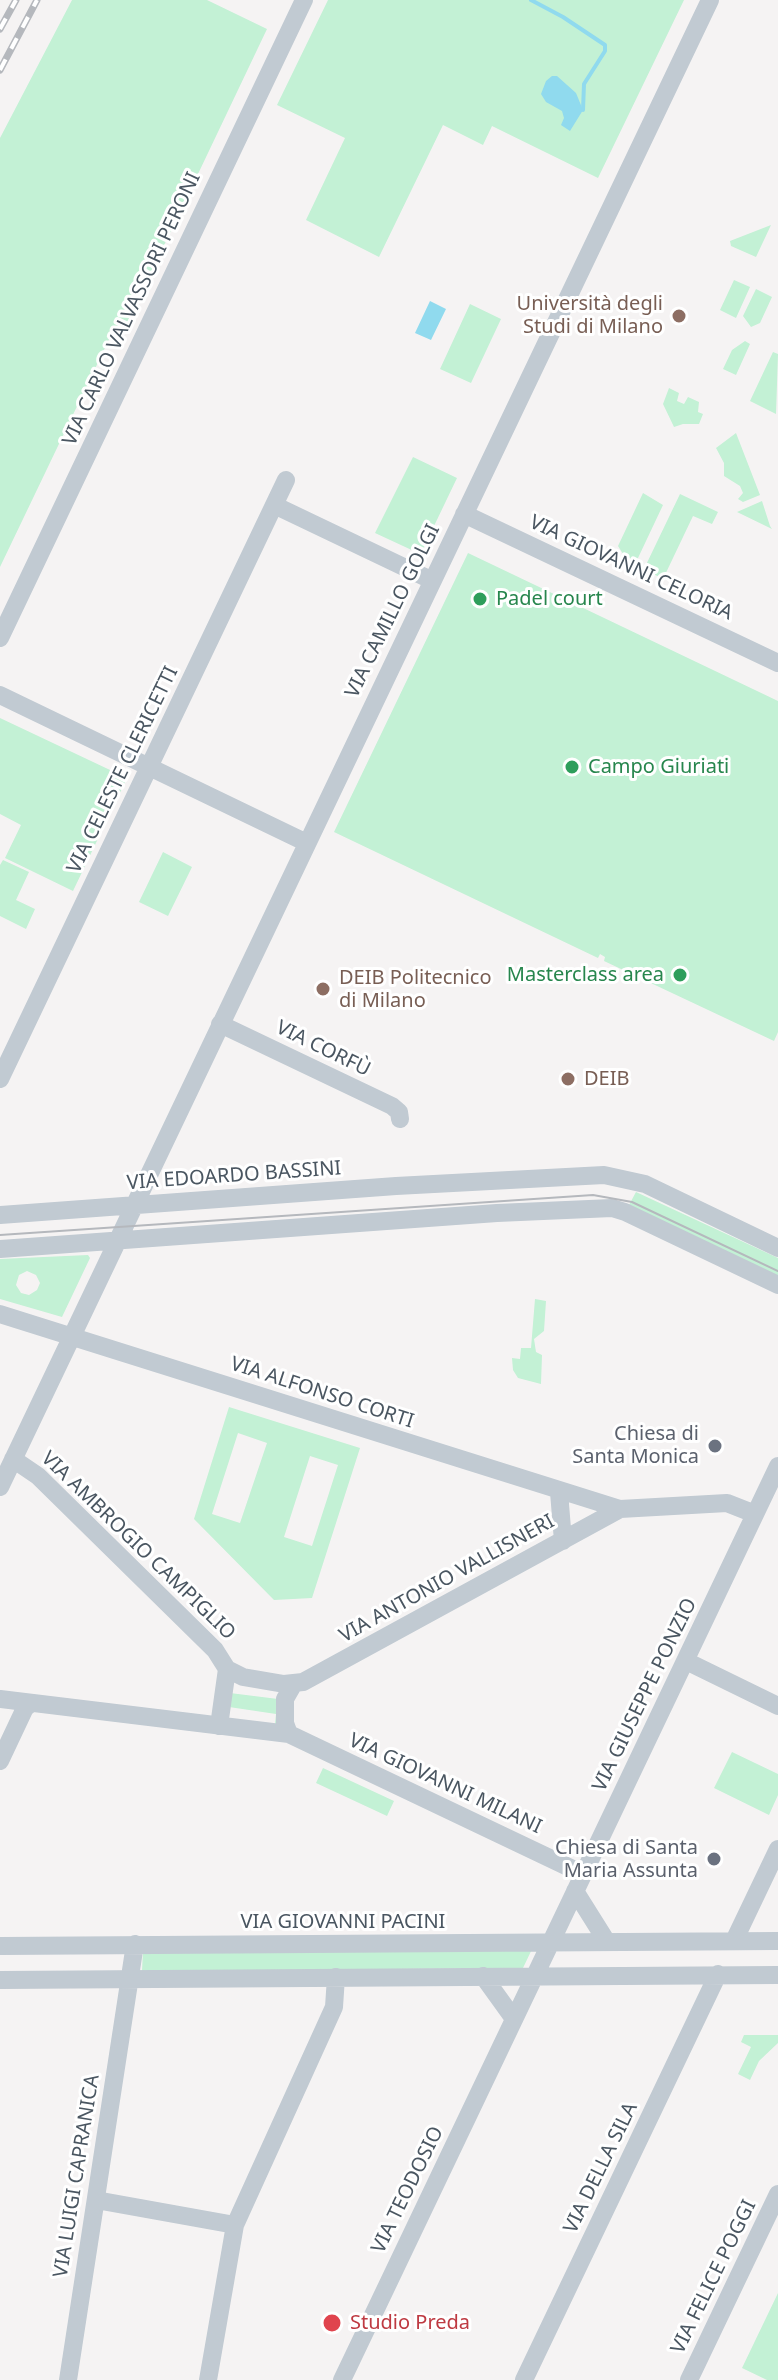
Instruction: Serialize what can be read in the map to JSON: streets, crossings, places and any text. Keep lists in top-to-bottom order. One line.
{"streets":{"street":["VIA CARLO VALVASSORI PERONI","VIA GIOVANNI CELORIA","VIA CAMILLO GOLGI","VIA CELESTE CLERICETTI","VIA CORFÙ","VIA EDOARDO BASSINI","VIA ALFONSO CORTI","VIA AMBROGIO CAMPIGLIO","VIA ANTONIO VALLISNERI","VIA GIUSEPPE PONZIO","VIA GIOVANNI MILANI","VIA GIOVANNI PACINI","VIA DELLA SILA","VIA LUIGI CAPRANICA","VIA TEODOSIO","VIA FELICE POGGI"]},"crossings":[["VIA GIOVANNI CELORIA","VIA CAMILLO GOLGI"],["VIA CAMILLO GOLGI","VIA CORFÙ"],["VIA CAMILLO GOLGI","VIA EDOARDO BASSINI"],["VIA ALFONSO CORTI","VIA ANTONIO VALLISNERI"],["VIA ALFONSO CORTI","VIA GIUSEPPE PONZIO"],["VIA GIUSEPPE PONZIO","VIA GIOVANNI MILANI"],["VIA GIUSEPPE PONZIO","VIA GIOVANNI PACINI"]],"places":["Università degli Studi di Milano","Padel court","Campo Giuriati","Masterclass area","DEIB Politecnico di Milano","DEIB","Chiesa di Santa Monica","Chiesa di Santa Maria Assunta","Studio Preda"]}
